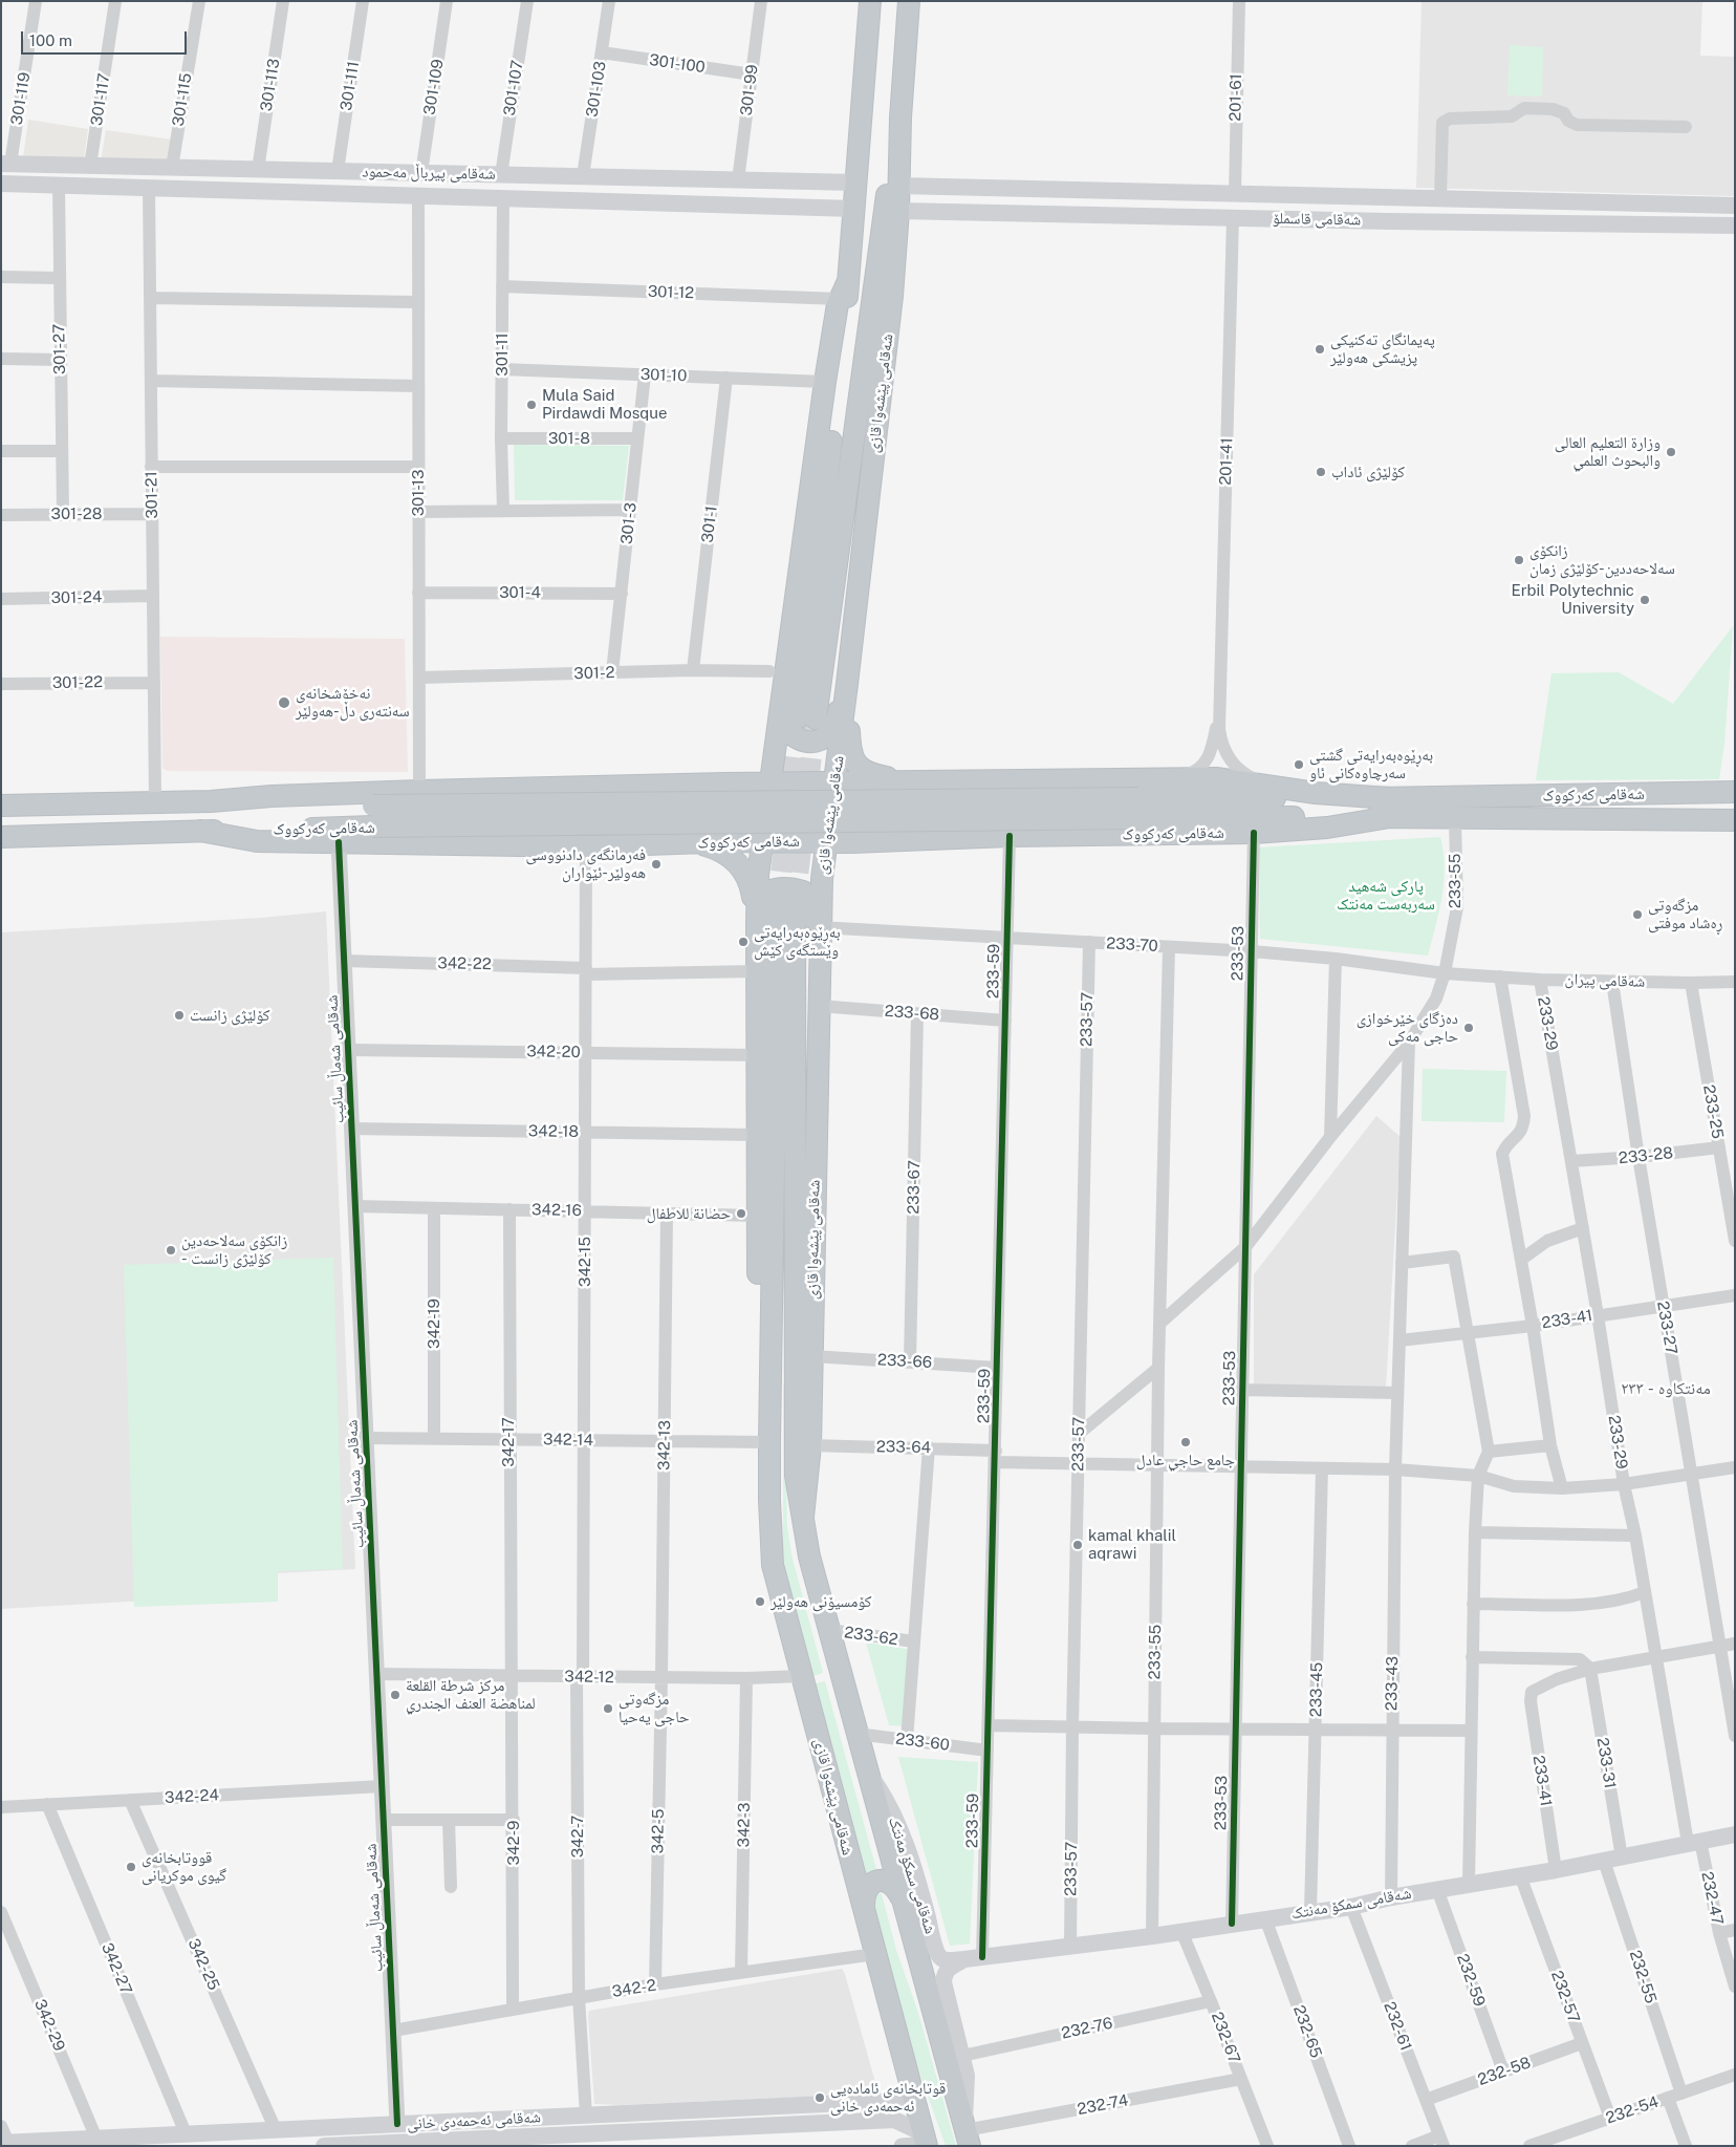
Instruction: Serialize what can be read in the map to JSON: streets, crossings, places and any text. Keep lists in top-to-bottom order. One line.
{"streets":{"highway":["شەقامی پێشەوا قازی","شەقامی کەرکووک"],"main road":["شەقامی پیرباڵ مەحمود","شەقامی قاسملۆ","شەقامی سمکۆ مەنتک","شەقامی ئەحمەدی خانی"],"street":["301-100","301-113","301-111","301-109","301-107","301-103","301-99","201-61","301-119","301-117","301-115","301-12","301-27","301-11","301-10","301-8","201-41","301-13","301-21","301-28","301-3","301-1","301-4","301-24","301-2","301-22","233-55","233-70","233-53","342-22","233-59","شەقامی پیران","233-68","233-57","233-29","342-20","شەقامی شەماڵ سائیب","233-25","342-18","233-28","233-67","342-16","342-15","233-41","342-19","233-27","233-66","342-14","342-17","342-13","233-64","233-62","342-12","233-43","233-45","233-60","233-31","342-24","342-3","342-5","342-7","342-9","232-47","342-25","342-27","232-55","232-59","342-2","232-57","342-29","232-61","232-76","232-65","232-67","232-58","232-74","232-54"]},"crossings":[["301-100","301-103"],["301-100","301-99"],["301-113","شەقامی پیرباڵ مەحمود"],["301-111","شەقامی پیرباڵ مەحمود"],["301-109","شەقامی پیرباڵ مەحمود"],["301-107","شەقامی پیرباڵ مەحمود"],["301-103","شەقامی پیرباڵ مەحمود"],["301-99","شەقامی پیرباڵ مەحمود"],["201-61","شەقامی قاسملۆ"],["301-119","شەقامی پیرباڵ مەحمود"],["301-117","شەقامی پیرباڵ مەحمود"],["301-115","شەقامی پیرباڵ مەحمود"],["شەقامی پیرباڵ مەحمود","301-27"],["شەقامی پیرباڵ مەحمود","301-11"],["شەقامی پیرباڵ مەحمود","شەقامی پێشەوا قازی"],["شەقامی پیرباڵ مەحمود","301-13"],["شەقامی پیرباڵ مەحمود","301-21"],["شەقامی قاسملۆ","شەقامی پێشەوا قازی"],["شەقامی قاسملۆ","201-41"],["301-12","301-11"],["301-12","شەقامی پێشەوا قازی"],["301-27","301-28"],["301-11","301-10"],["301-11","301-8"],["301-10","شەقامی پێشەوا قازی"],["301-10","301-3"],["301-10","301-1"],["شەقامی پێشەوا قازی","301-2"],["شەقامی پێشەوا قازی","شەقامی کەرکووک"],["شەقامی پێشەوا قازی","233-70"],["شەقامی پێشەوا قازی","342-22"],["شەقامی پێشەوا قازی","233-68"],["شەقامی پێشەوا قازی","342-20"],["شەقامی پێشەوا قازی","342-18"],["شەقامی پێشەوا قازی","342-16"],["شەقامی پێشەوا قازی","233-66"],["شەقامی پێشەوا قازی","342-14"],["شەقامی پێشەوا قازی","233-64"],["شەقامی پێشەوا قازی","233-62"],["شەقامی پێشەوا قازی","342-12"],["شەقامی پێشەوا قازی","233-60"],["شەقامی پێشەوا قازی","شەقامی سمکۆ مەنتک"],["شەقامی پێشەوا قازی","342-2"],["شەقامی پێشەوا قازی","232-74"],["شەقامی پێشەوا قازی","شەقامی ئەحمەدی خانی"],["301-8","301-3"],["201-41","شەقامی کەرکووک"],["301-13","301-4"],["301-13","301-2"],["301-13","شەقامی کەرکووک"],["301-21","301-28"],["301-21","301-24"],["301-21","301-22"],["301-21","شەقامی کەرکووک"],["301-3","301-4"],["301-3","301-2"],["301-1","301-2"],["شەقامی کەرکووک","233-55"],["شەقامی کەرکووک","233-53"],["شەقامی کەرکووک","233-59"],["شەقامی کەرکووک","شەقامی شەماڵ سائیب"],["شەقامی کەرکووک","342-15"],["233-55","233-70"],["233-55","233-53"],["233-55","شەقامی پیران"],["233-55","233-64"],["233-55","233-43"],["233-55","شەقامی سمکۆ مەنتک"],["233-70","233-53"],["233-70","233-59"],["233-70","شەقامی پیران"],["233-70","233-57"],["233-53","233-64"],["233-53","شەقامی سمکۆ مەنتک"],["342-22","شەقامی شەماڵ سائیب"],["342-22","342-15"],["233-59","233-68"],["233-59","233-66"],["233-59","233-64"],["233-59","233-60"],["233-59","شەقامی سمکۆ مەنتک"],["شەقامی پیران","233-29"],["شەقامی پیران","233-25"],["شەقامی پیران","233-27"],["233-68","233-67"],["233-57","233-64"],["233-57","شەقامی سمکۆ مەنتک"],["233-29","233-28"],["233-29","233-41"],["233-29","233-64"],["233-29","شەقامی سمکۆ مەنتک"],["233-29","232-47"],["342-20","شەقامی شەماڵ سائیب"],["342-20","342-15"],["شەقامی شەماڵ سائیب","342-18"],["شەقامی شەماڵ سائیب","342-16"],["شەقامی شەماڵ سائیب","342-14"],["شەقامی شەماڵ سائیب","342-12"],["شەقامی شەماڵ سائیب","342-24"],["شەقامی شەماڵ سائیب","342-2"],["شەقامی شەماڵ سائیب","شەقامی ئەحمەدی خانی"],["233-25","233-28"],["342-18","342-15"],["233-28","233-27"],["233-67","233-66"],["342-16","342-15"],["342-16","342-19"],["342-16","342-17"],["342-16","342-13"],["342-15","342-14"],["342-15","342-12"],["342-15","342-7"],["233-41","233-27"],["233-41","233-43"],["233-41","233-31"],["233-41","شەقامی سمکۆ مەنتک"],["342-19","342-14"],["233-27","233-64"],["342-14","342-17"],["342-14","342-13"],["342-17","342-12"],["342-17","342-9"],["342-13","342-12"],["342-13","342-5"],["233-64","233-43"],["233-64","233-45"],["342-12","342-3"],["342-12","342-5"],["342-12","342-7"],["342-12","342-9"],["233-43","شەقامی سمکۆ مەنتک"],["233-45","شەقامی سمکۆ مەنتک"],["233-31","شەقامی سمکۆ مەنتک"],["342-24","342-25"],["342-24","342-27"],["342-3","342-2"],["342-5","342-2"],["342-7","342-2"],["342-7","شەقامی ئەحمەدی خانی"],["342-9","342-2"],["شەقامی سمکۆ مەنتک","232-47"],["شەقامی سمکۆ مەنتک","232-55"],["شەقامی سمکۆ مەنتک","232-59"],["شەقامی سمکۆ مەنتک","232-57"],["شەقامی سمکۆ مەنتک","232-61"],["شەقامی سمکۆ مەنتک","232-65"],["شەقامی سمکۆ مەنتک","232-67"],["342-25","شەقامی ئەحمەدی خانی"],["342-27","شەقامی ئەحمەدی خانی"],["232-55","232-54"],["232-59","232-58"],["232-57","232-58"],["232-57","232-54"],["342-29","شەقامی ئەحمەدی خانی"],["232-61","232-58"],["232-76","232-67"],["232-67","232-74"]],"districts":["مەنتکاوە - ٢٣٣"],"parks":["پارکی شەهید سەربەست مەنتک"],"places":["پەیمانگای تەکنیکی پزیشکی هەولێر","Mula Said Pirdawdi Mosque","وزارة التعليم العالى والبحوث العلمي","کۆلێژی ئاداب","زانکۆی سەلاحەددین-کۆلێژی زمان","Erbil Polytechnic University","نەخۆشخانەی سەنتەری دڵ-هەولێر","بەڕێوەبەرایەتی گشتی سەرچاوەکانی ئاو","فه‌رمانگه‌ی دادنووسی هه‌ولێر-ئێواران","مزگەوتی ڕەشاد موفتی","بەڕێوەبەرایەتی وێستگەی کێش","کۆلێژی زانست","دەزگای خێرخوازی حاجی مەکی","حضانة للاطفال","زانکۆی سەلاحەدین - کۆلێژی زانست","جامع حاجي عادل","kamal khalil aqrawi","کۆمسیۆنی هەولێر","مركز شرطة القلعة لمناهضة العنف الجندري","مزگەوتی حاجی یەحیا","قووتابخانەی گيوی موكريانی","قوتابخانەی ئامادەیی ئەحمەدی خانی"],"scale_bar":"100 m"}
